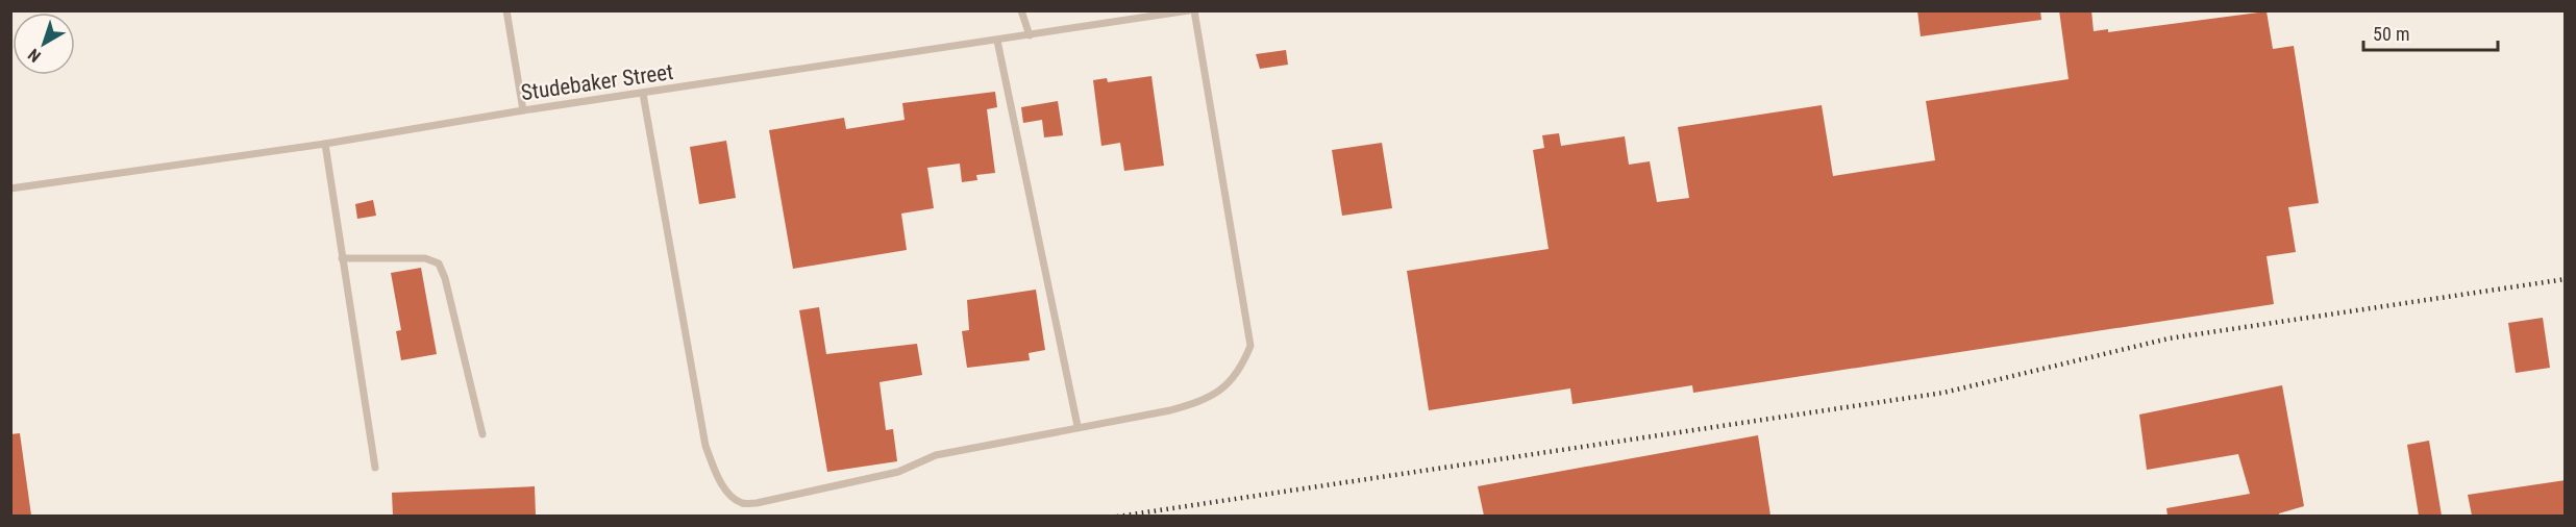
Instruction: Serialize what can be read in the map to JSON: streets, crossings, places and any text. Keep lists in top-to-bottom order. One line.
{"streets":{"lane":["Studebaker Street"]},"scale_bar":"50 m","north":"bottom left"}
